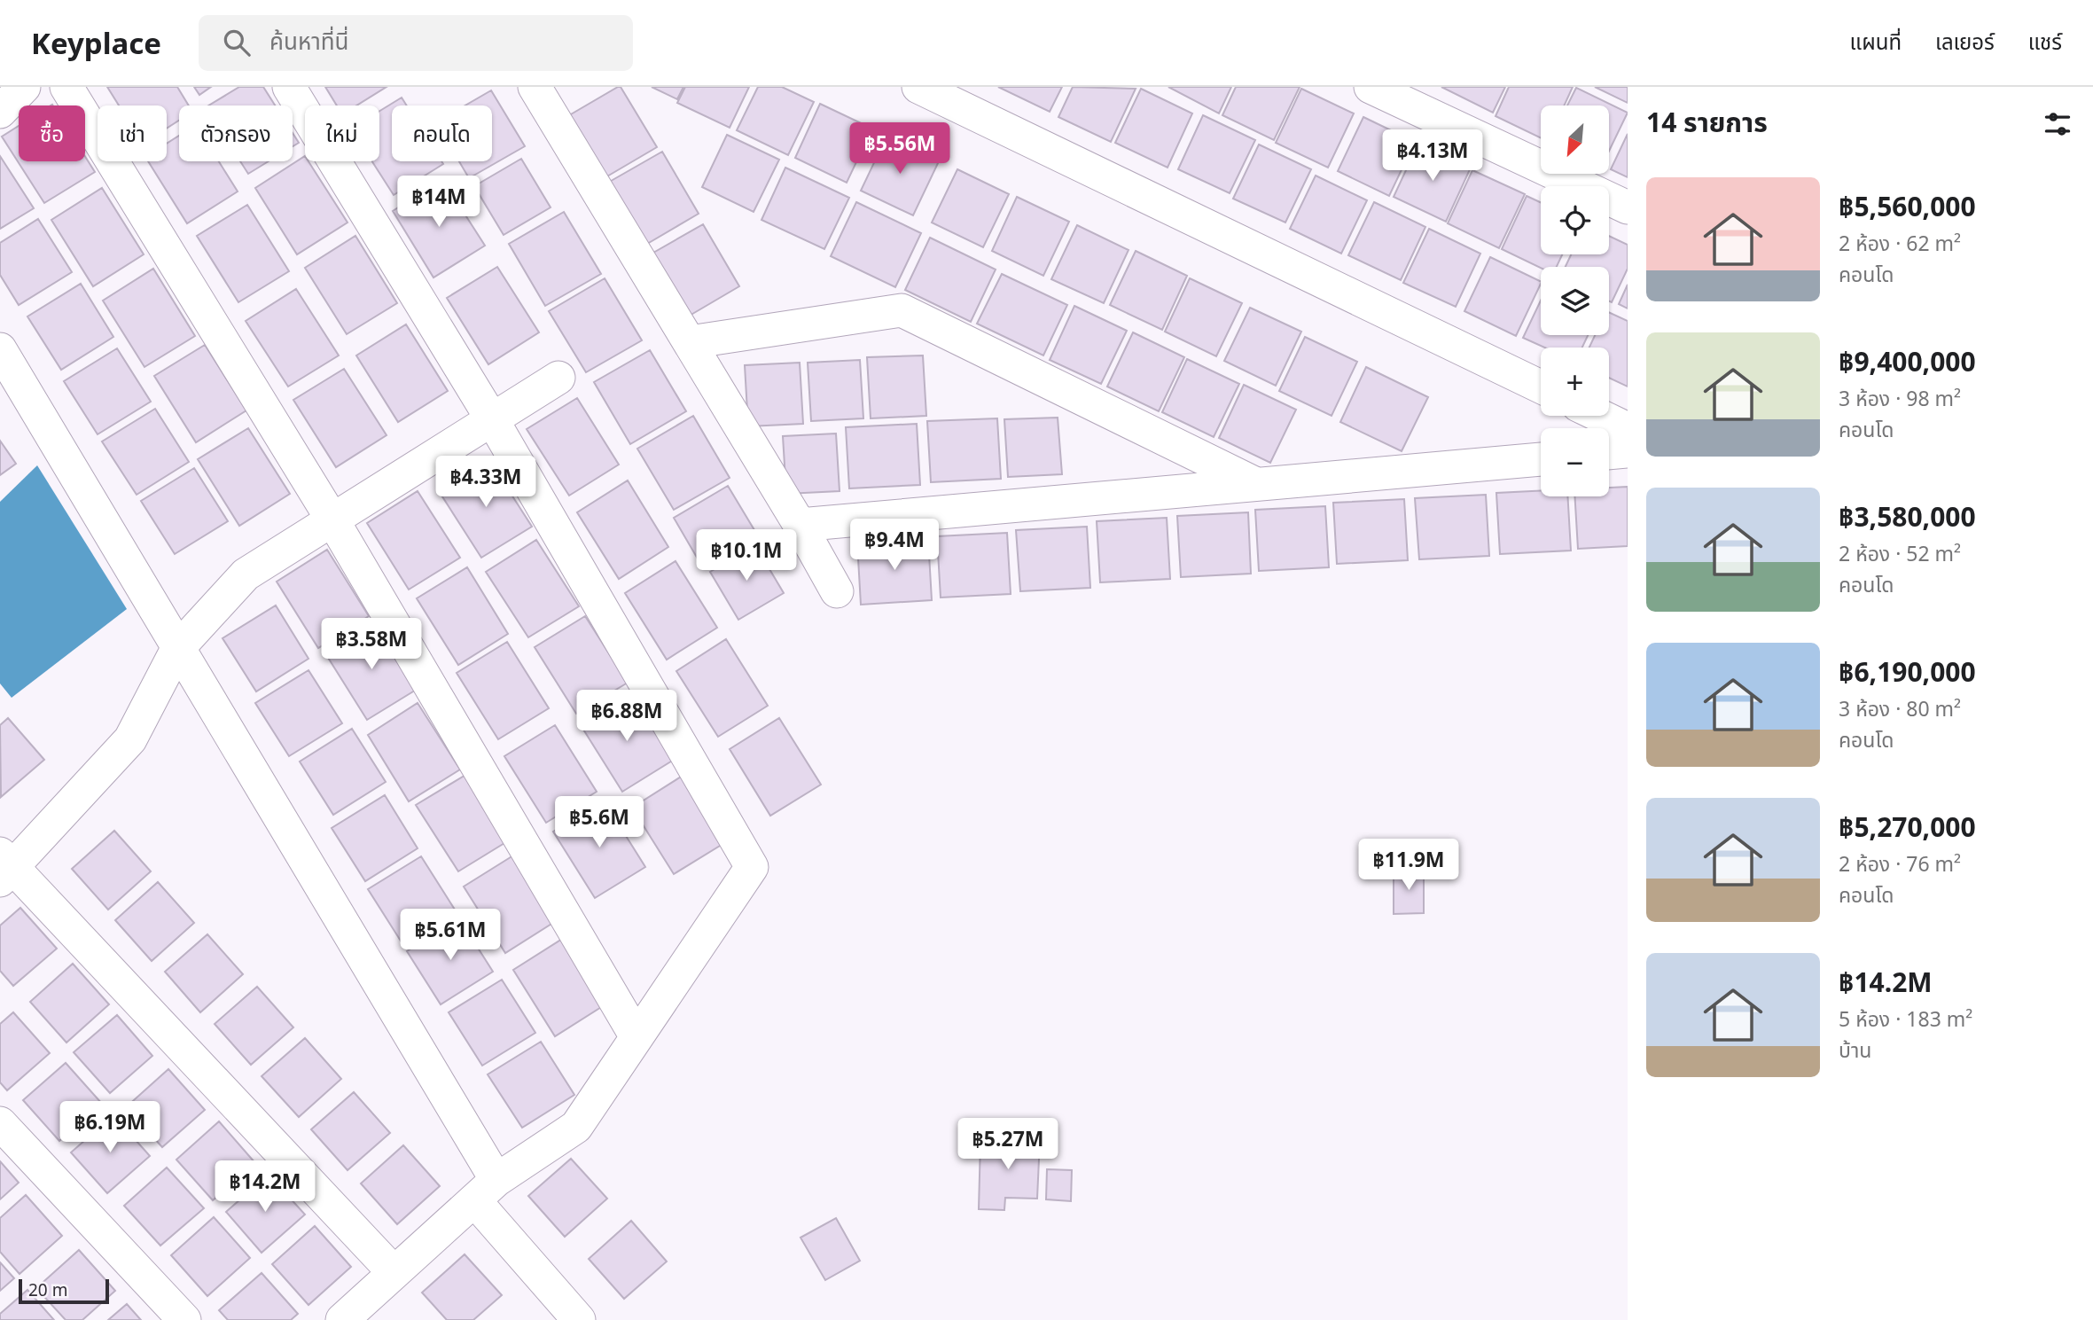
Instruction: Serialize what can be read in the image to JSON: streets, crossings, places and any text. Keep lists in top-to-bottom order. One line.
{"scale_bar":"20 m","north":"bottom left","page":{"header":"Keyplace","search":"ค้นหาที่นี่","nav":["แผนที่","เลเยอร์","แชร์"],"heading":"14 รายการ","map_buttons":["+","−"],"chip":["ซื้อ","เช่า","ตัวกรอง","ใหม่","คอนโด"],"price":["฿5.56M","฿4.13M","฿14M","฿4.33M","฿9.4M","฿10.1M","฿3.58M","฿6.88M","฿5.6M","฿11.9M","฿5.61M","฿6.19M","฿5.27M","฿14.2M"],"list":[{"name":"฿5,560,000","note":"2 ห้อง · 62 m² · คอนโด"},{"name":"฿9,400,000","note":"3 ห้อง · 98 m² · คอนโด"},{"name":"฿3,580,000","note":"2 ห้อง · 52 m² · คอนโด"},{"name":"฿6,190,000","note":"3 ห้อง · 80 m² · คอนโด"},{"name":"฿5,270,000","note":"2 ห้อง · 76 m² · คอนโด"},{"name":"฿14.2M","note":"5 ห้อง · 183 m² · บ้าน"}],"scale":"20 m"}}
